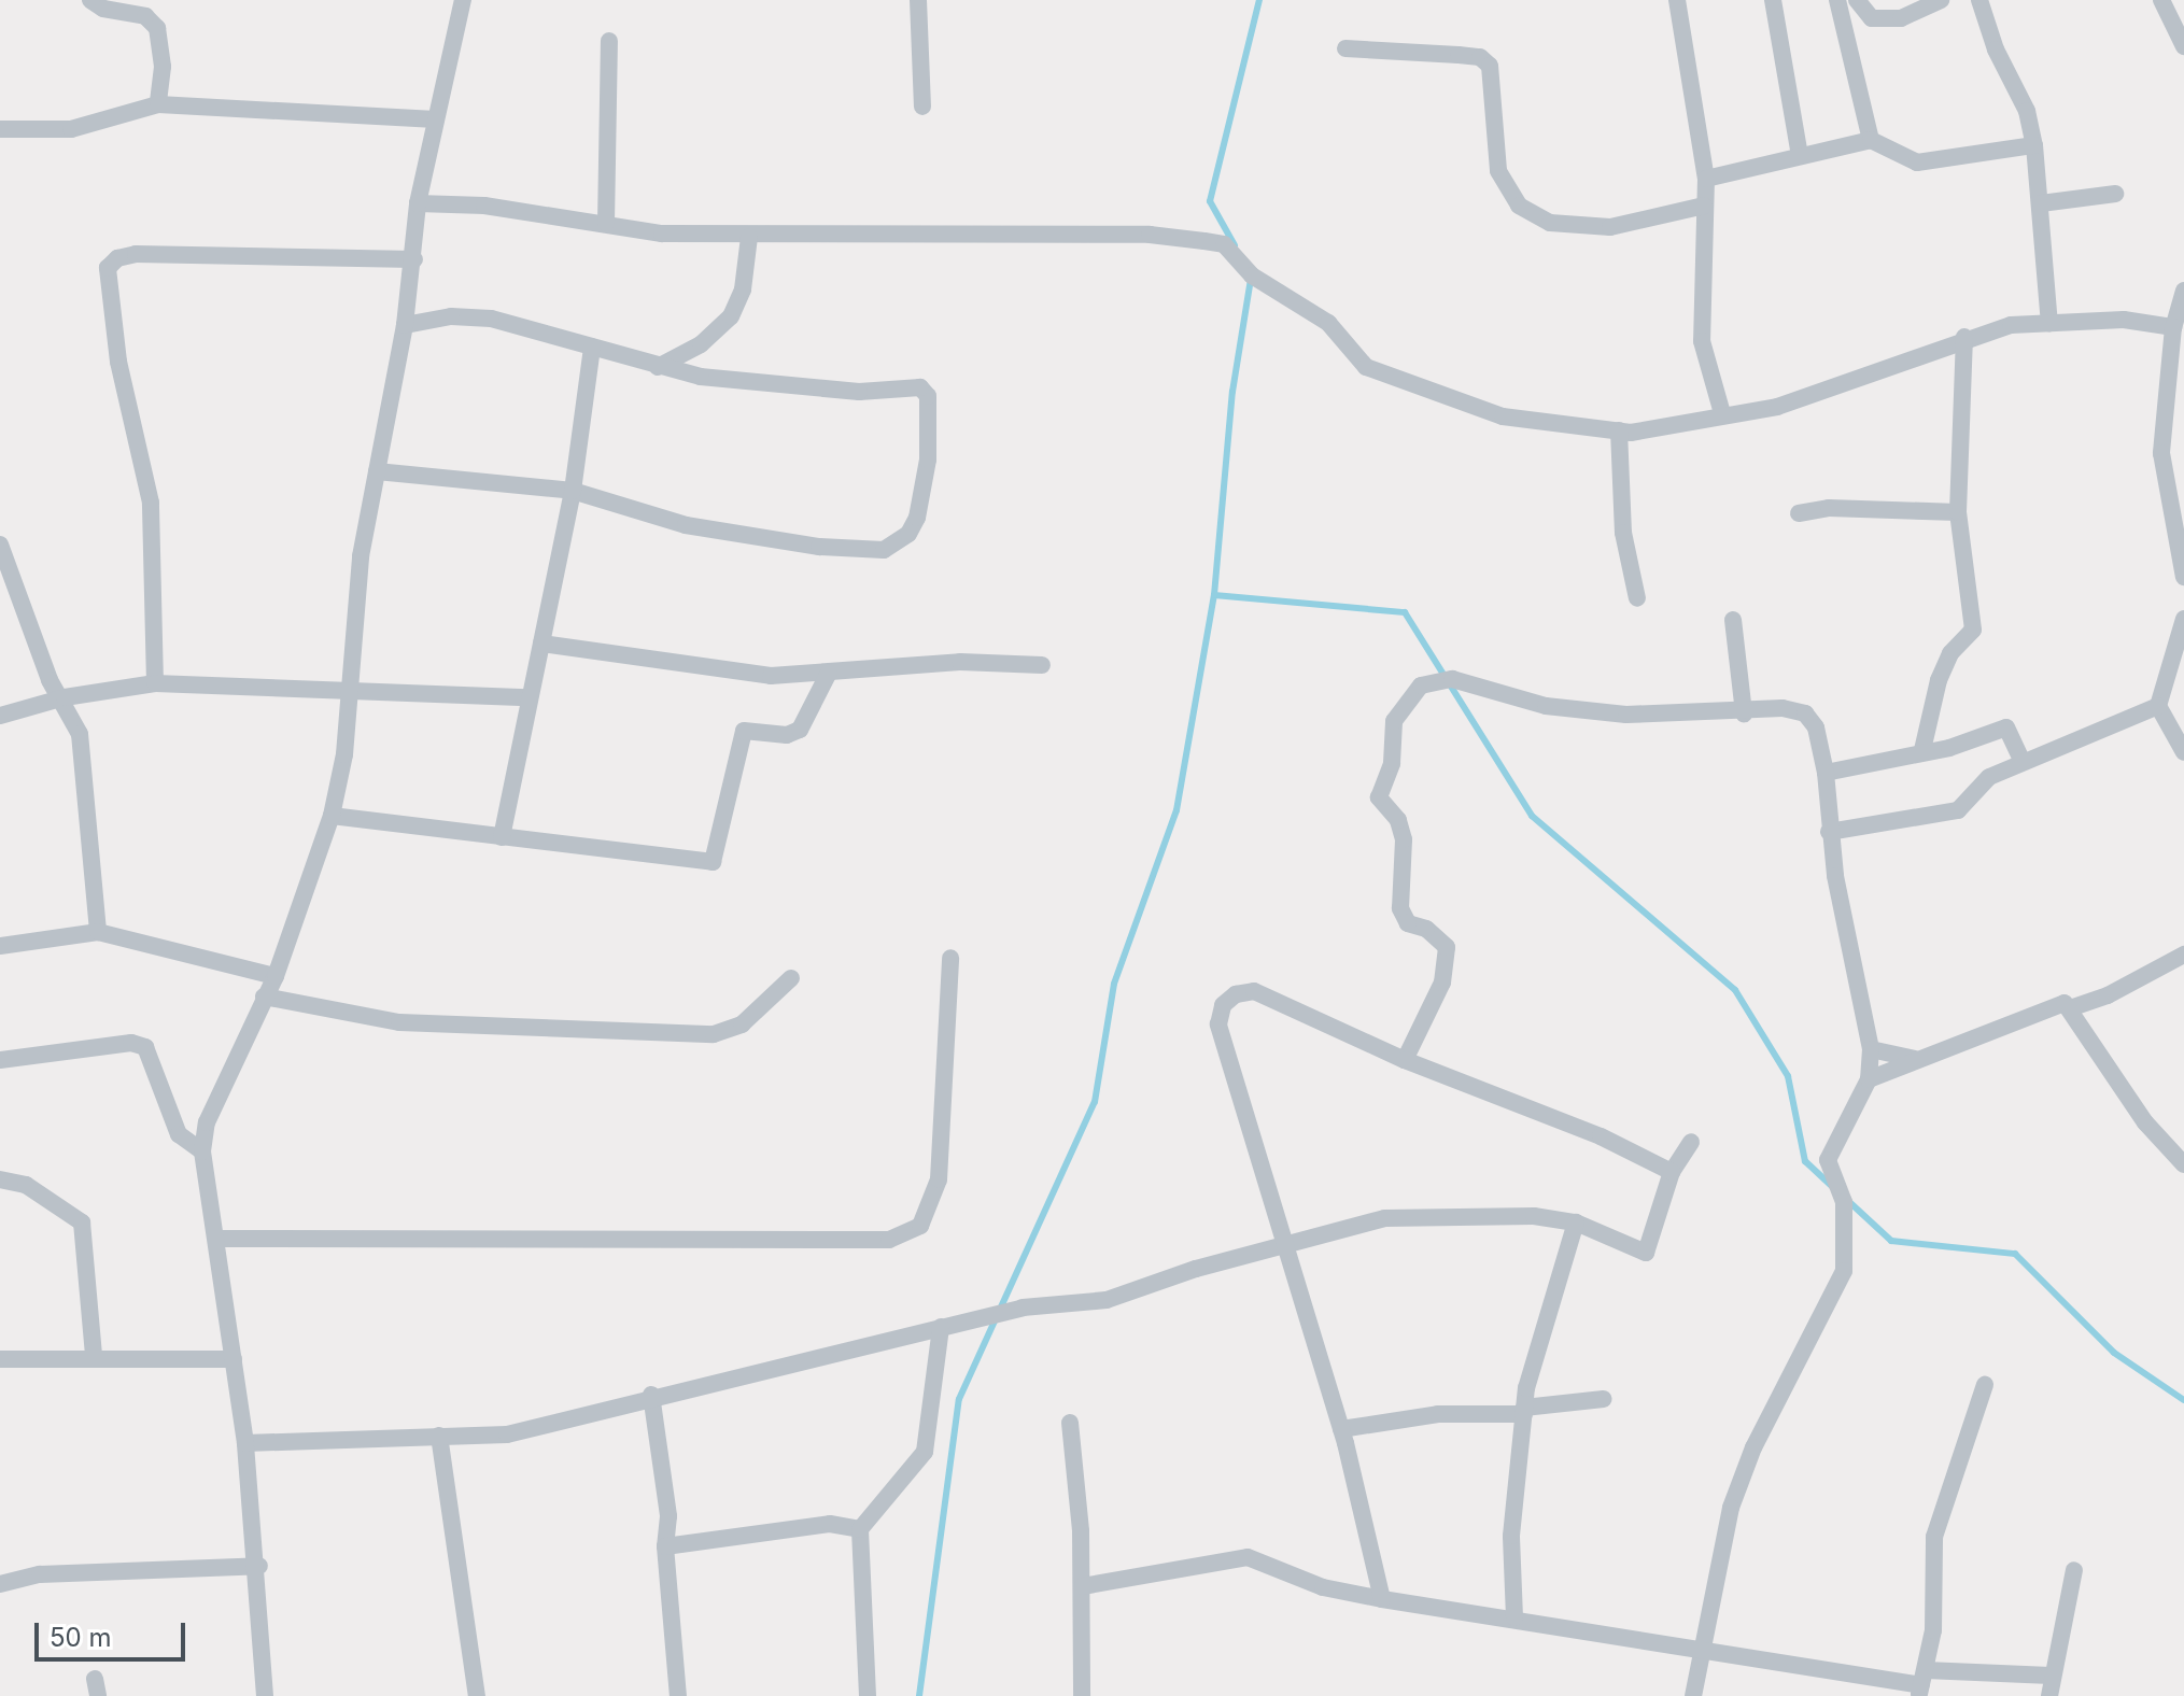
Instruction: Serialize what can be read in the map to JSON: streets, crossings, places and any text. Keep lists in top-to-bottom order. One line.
{"scale_bar":"50 m"}
